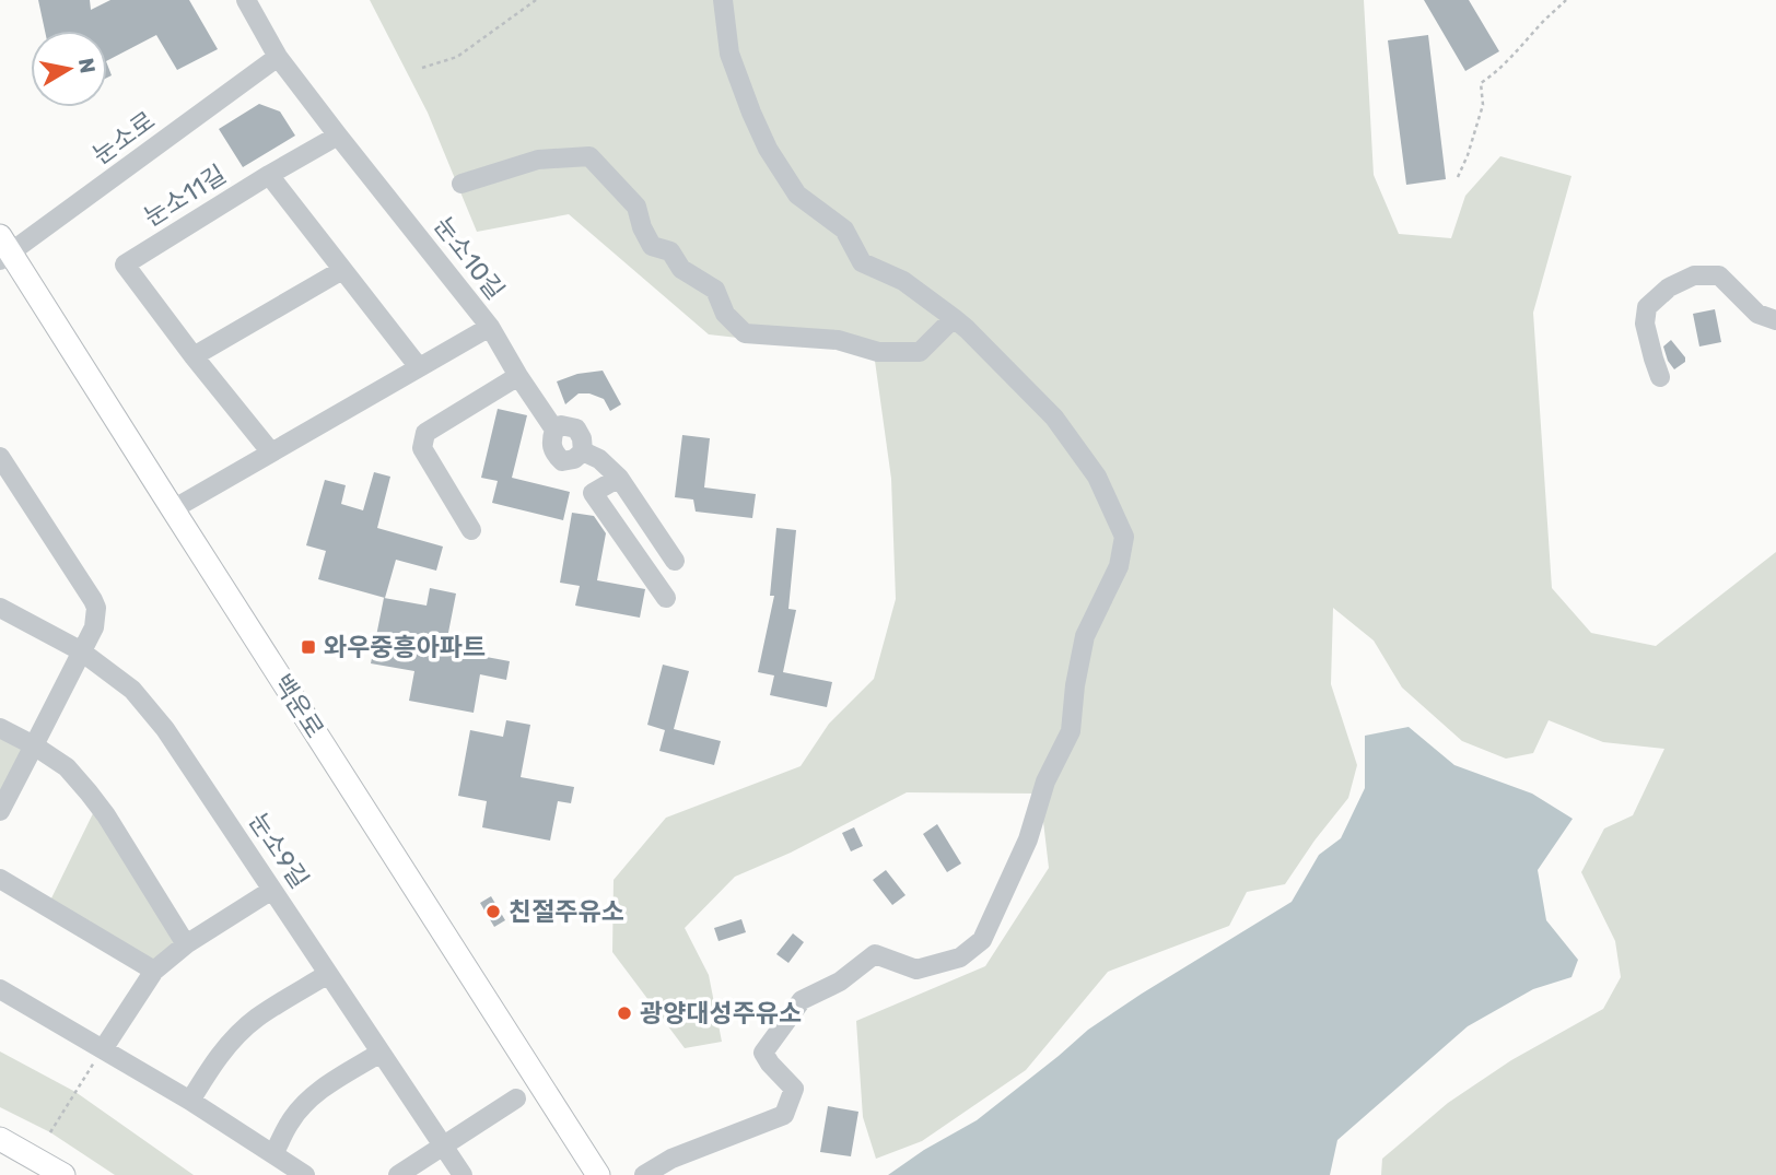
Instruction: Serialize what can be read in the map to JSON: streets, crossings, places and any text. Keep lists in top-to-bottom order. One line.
{"streets":{"main road":["백운로"],"street":["눈소로","눈소11길","눈소10길","눈소9길"]},"crossings":[["눈소로","눈소10길"],["눈소로","백운로"],["눈소11길","눈소10길"],["눈소10길","백운로"]],"places":{"transit":["와우중흥아파트"],"other":["친절주유소","광양대성주유소"]},"north":"right"}
